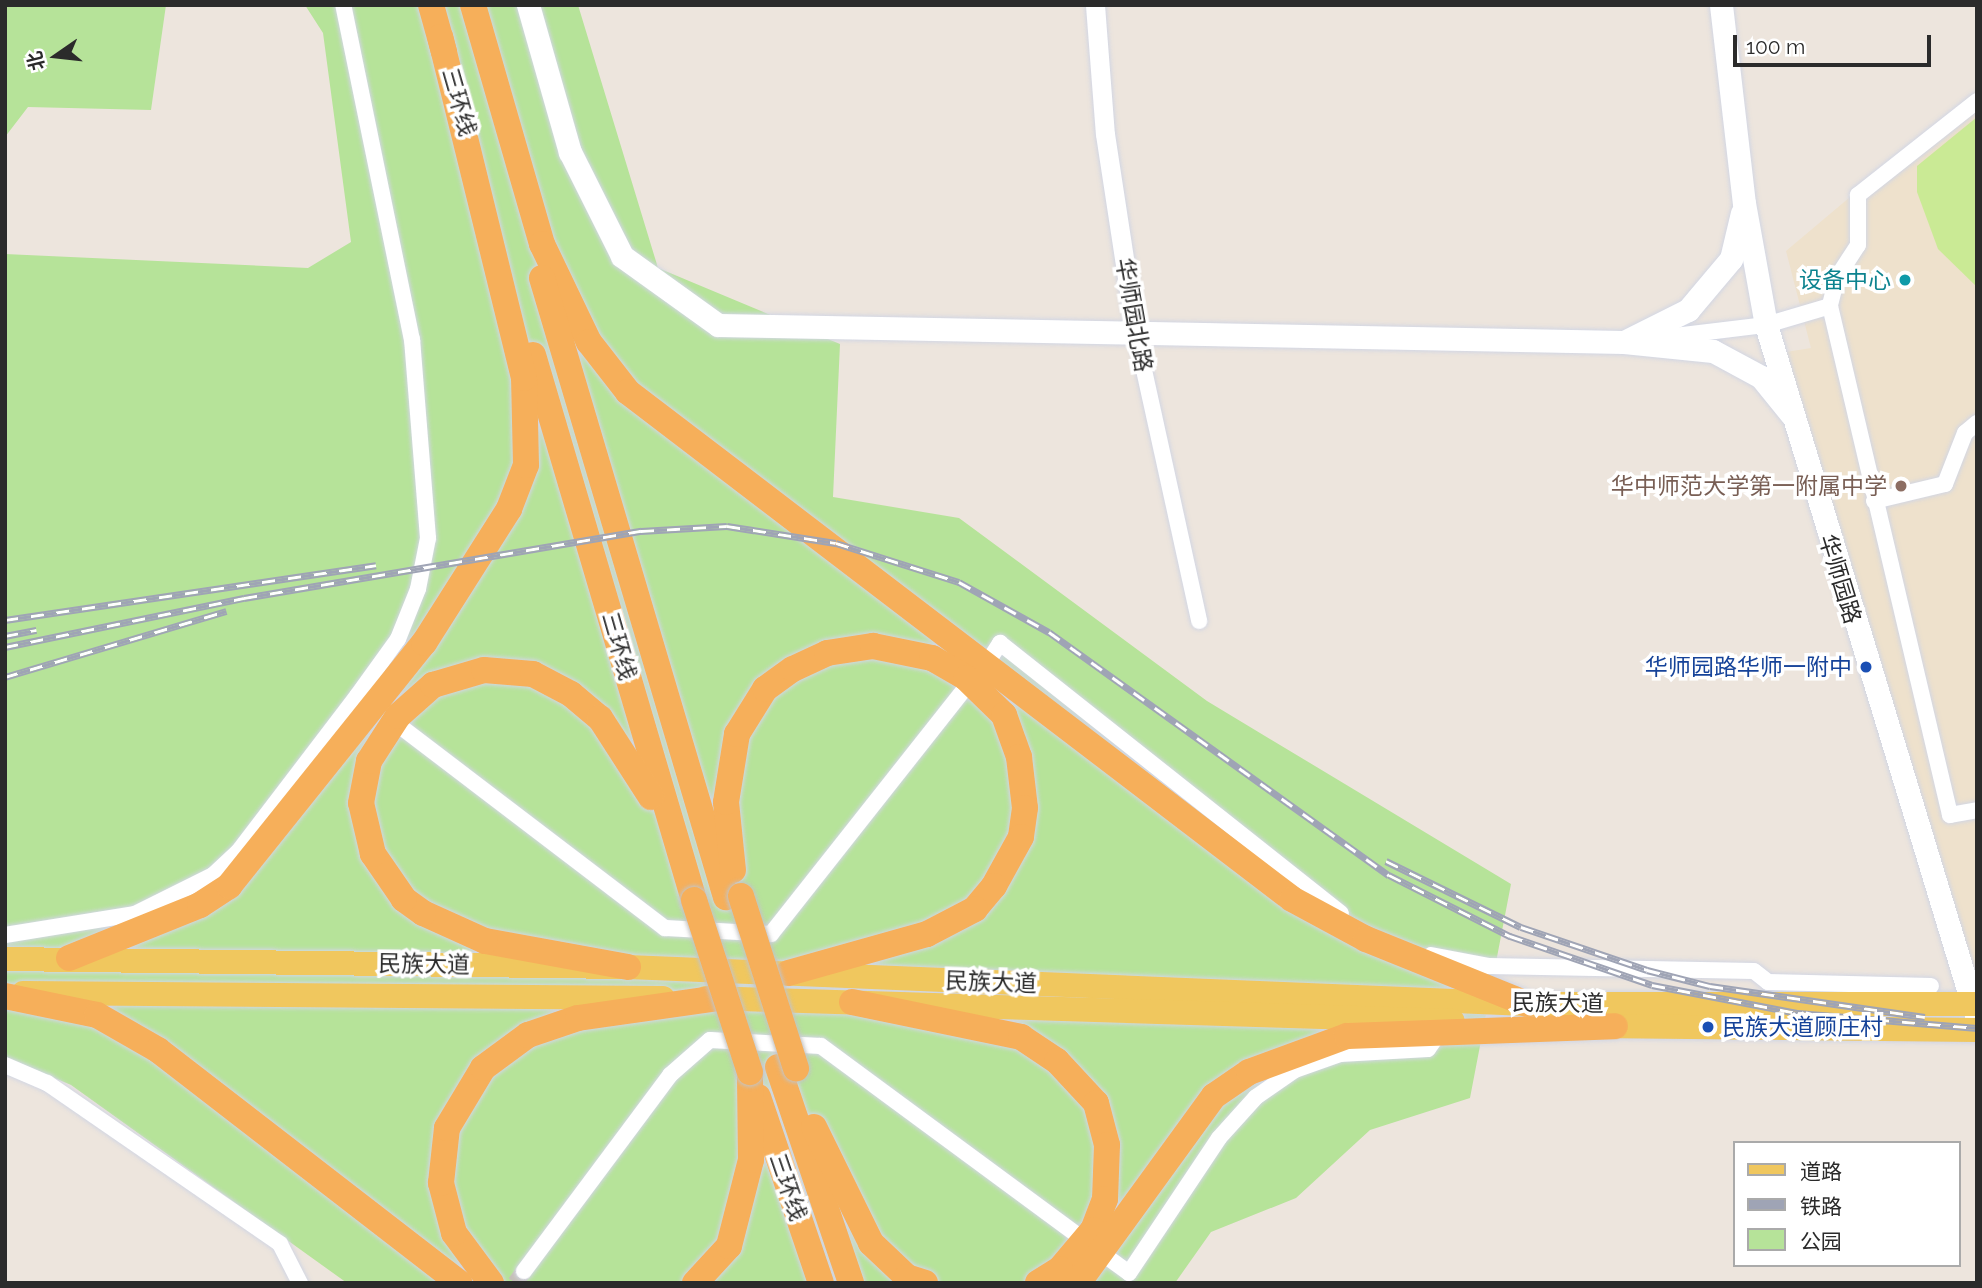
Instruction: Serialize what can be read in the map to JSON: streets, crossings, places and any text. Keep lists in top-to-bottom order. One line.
{"streets":{"highway":["三环线"],"main road":["华师园路","民族大道"],"street":["华师园北路"]},"crossings":[["华师园路","民族大道"]],"places":["设备中心","华中师范大学第一附属中学","华师园路华师一附中","民族大道顾庄村"],"legend":["道路","铁路","公园"],"scale_bar":"100 m","north":"left"}
